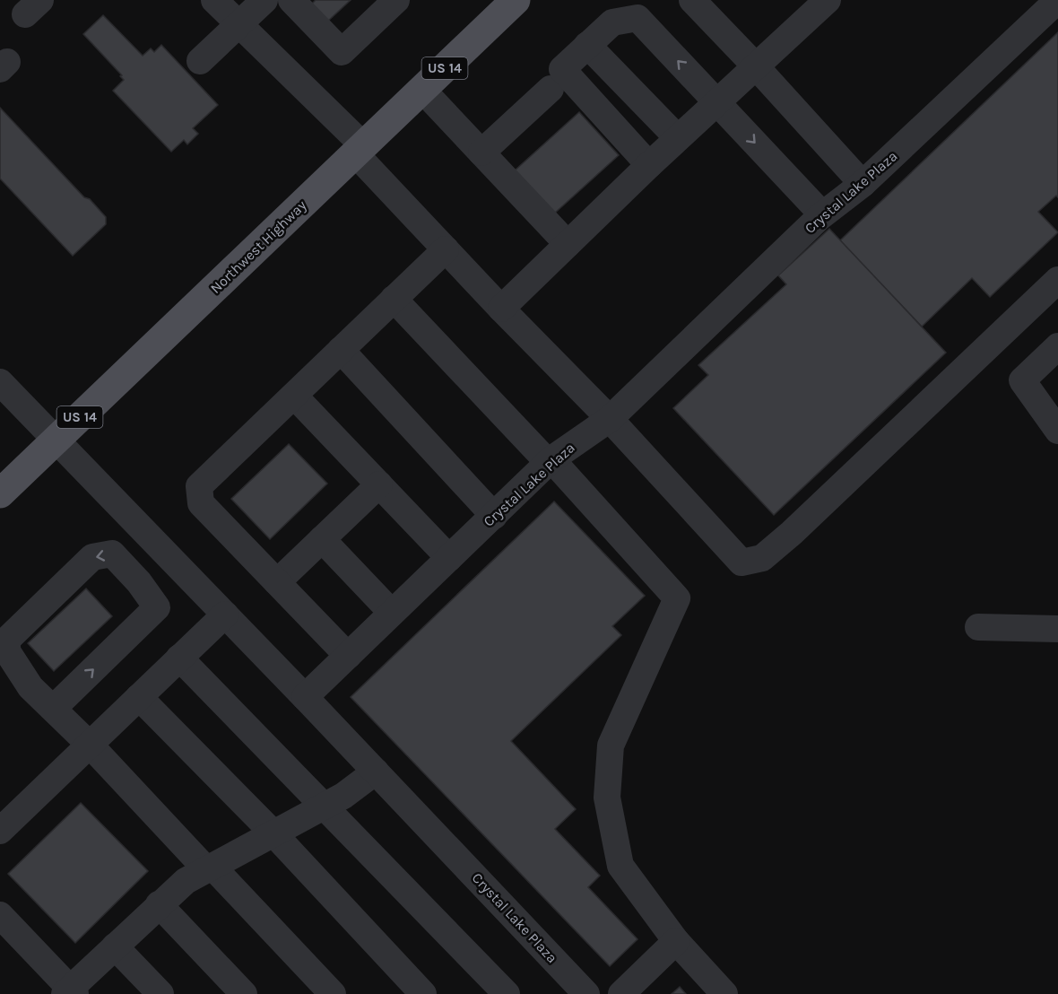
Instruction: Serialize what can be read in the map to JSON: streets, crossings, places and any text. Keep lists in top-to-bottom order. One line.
{"streets":{"main road":["US 14","Northwest Highway"],"street":["Crystal Lake Plaza"]}}
